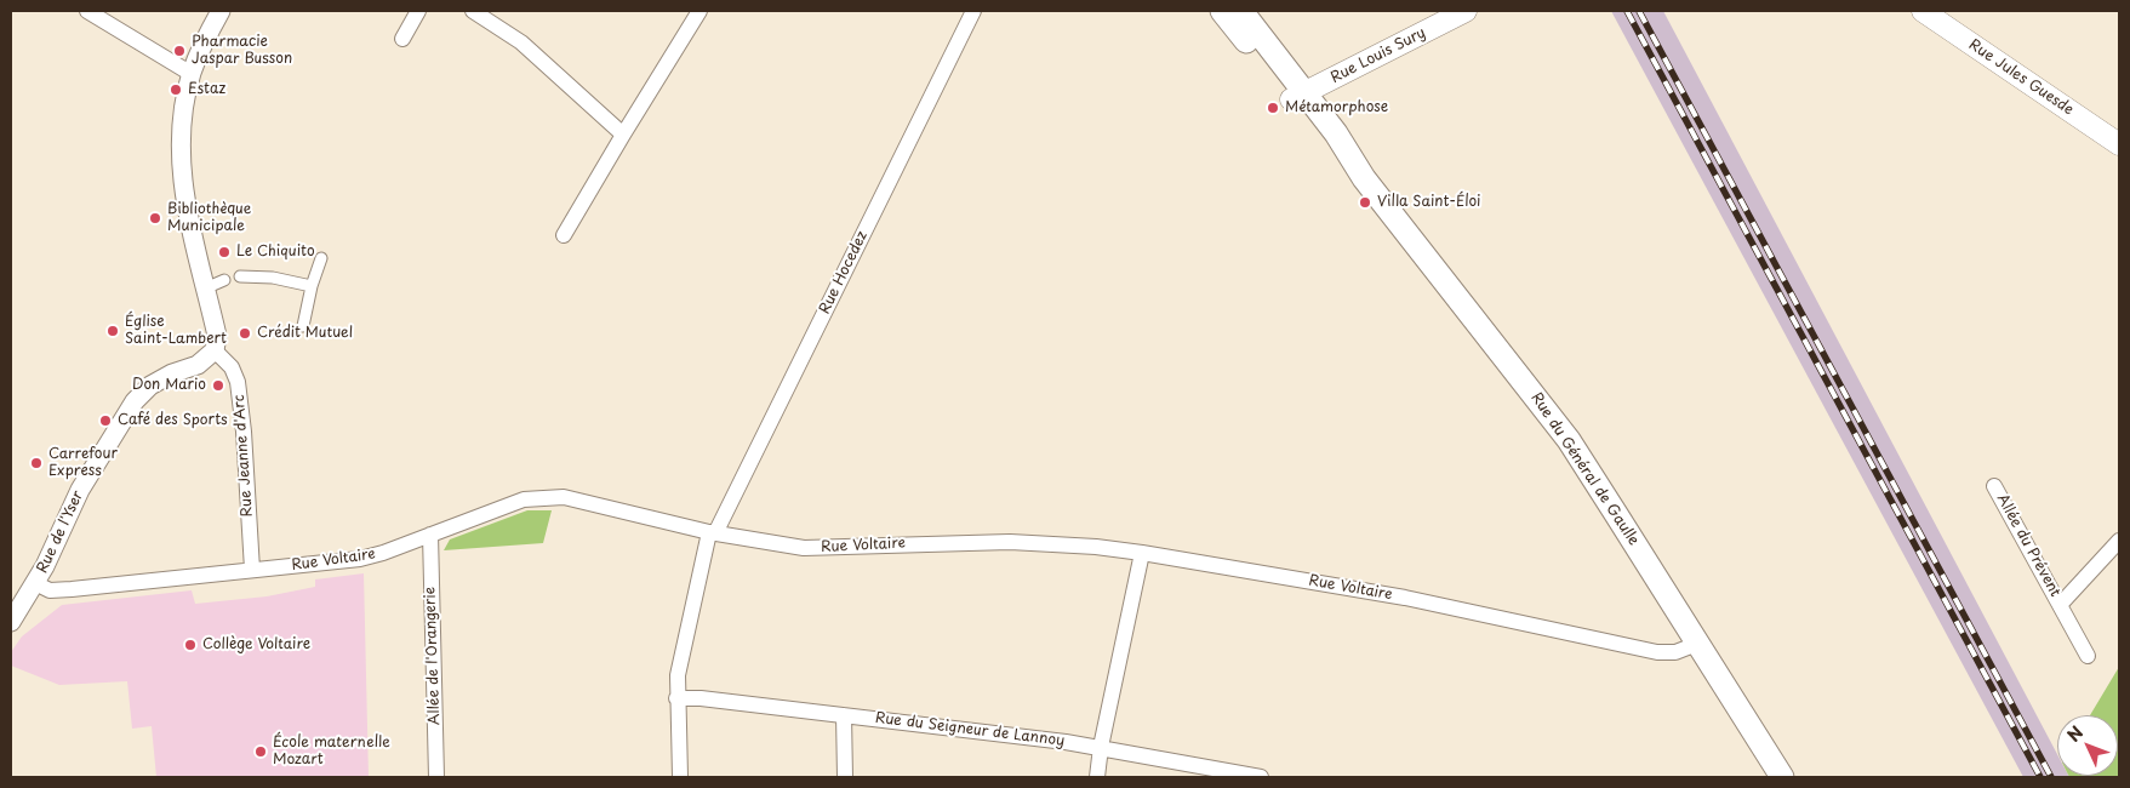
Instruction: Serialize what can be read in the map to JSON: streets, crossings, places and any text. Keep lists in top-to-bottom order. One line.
{"streets":{"main road":["Rue Louis Sury","Rue Jules Guesde","Rue du Général de Gaulle"],"street":["Rue Hocedez","Rue Jeanne d'Arc","Rue de l'Yser","Rue Voltaire","Allée du Prévent","Allée de l'Orangerie","Rue du Seigneur de Lannoy"]},"crossings":[["Rue Louis Sury","Rue du Général de Gaulle"],["Rue Hocedez","Rue Voltaire"],["Rue Hocedez","Rue du Seigneur de Lannoy"],["Rue Jeanne d'Arc","Rue de l'Yser"],["Rue Jeanne d'Arc","Rue Voltaire"],["Rue du Général de Gaulle","Rue Voltaire"],["Rue de l'Yser","Rue Voltaire"],["Rue Voltaire","Allée de l'Orangerie"]],"places":["Pharmacie Jaspar Busson","Estaz","Métamorphose","Villa Saint-Éloi","Bibliothèque Municipale","Le Chiquito","Église Saint-Lambert","Crédit Mutuel","Don Mario","Café des Sports","Carrefour Express","Collège Voltaire","École maternelle Mozart"],"north":"top left"}
